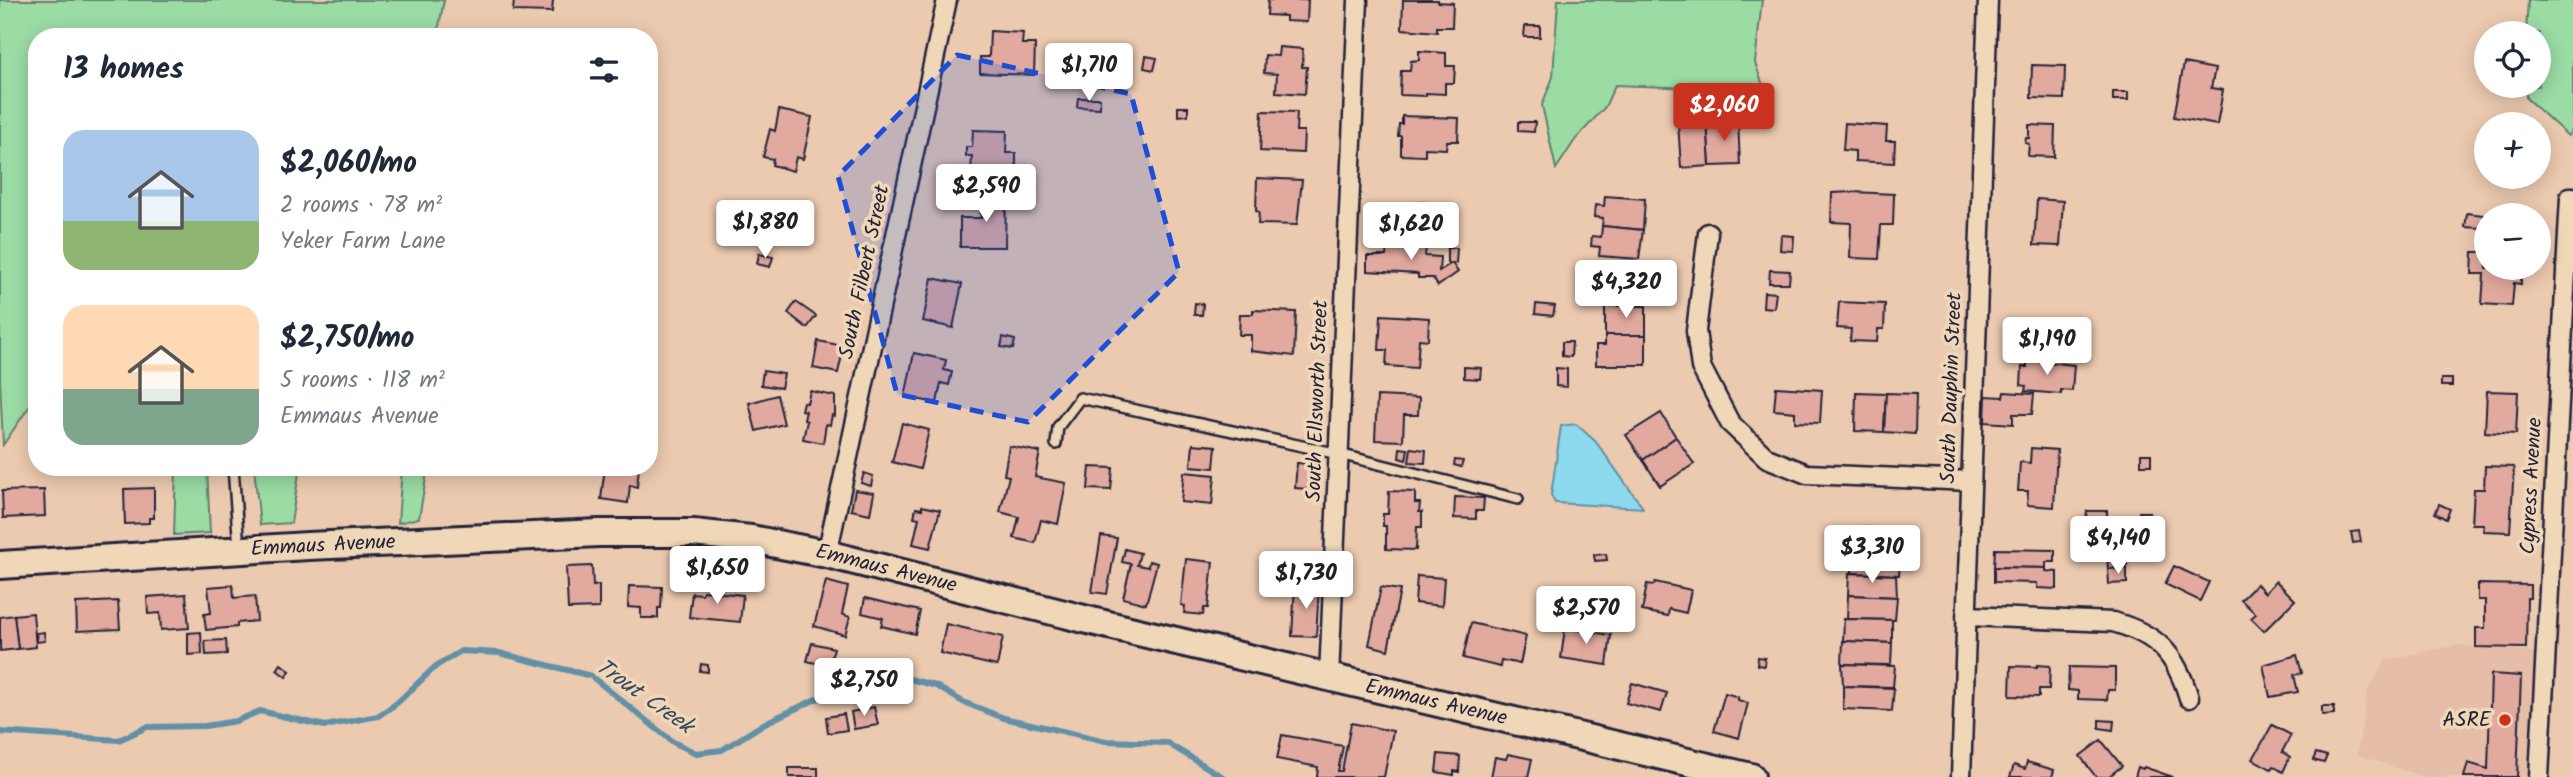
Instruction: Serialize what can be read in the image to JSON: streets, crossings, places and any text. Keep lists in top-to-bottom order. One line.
{"streets":{"main road":["Emmaus Avenue"],"street":["South Filbert Street","South Dauphin Street","South Ellsworth Street","Cypress Avenue"]},"crossings":[["South Filbert Street","Emmaus Avenue"],["South Ellsworth Street","Emmaus Avenue"]],"water":["Trout Creek"],"places":["ASRE"],"page":{"map_buttons":["+","−"],"heading":"13 homes","price":["$1,710","$2,060","$2,590","$1,880","$1,620","$4,320","$1,190","$4,140","$3,310","$1,650","$1,730","$2,570","$2,750"],"list":[{"name":"$2,060/mo","note":"2 rooms · 78 m² · Yeker Farm Lane"},{"name":"$2,750/mo","note":"5 rooms · 118 m² · Emmaus Avenue"}]}}
